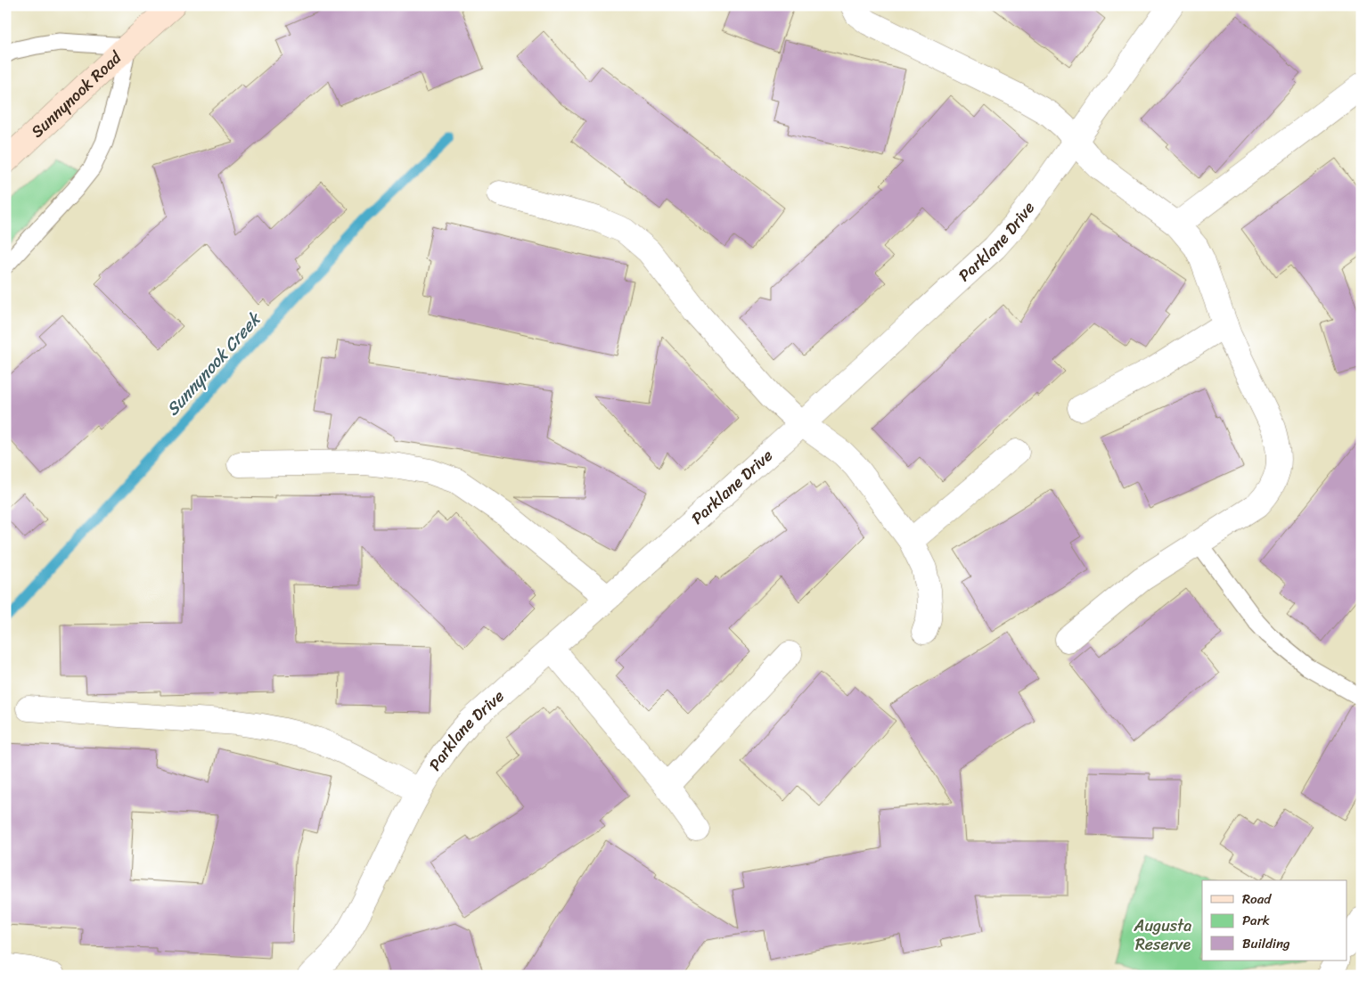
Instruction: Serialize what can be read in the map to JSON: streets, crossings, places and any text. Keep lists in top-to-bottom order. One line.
{"streets":{"main road":["Sunnynook Road"],"street":["Parklane Drive"]},"water":["Sunnynook Creek"],"parks":["Augusta Reserve"],"legend":["Road","Park","Building"]}
